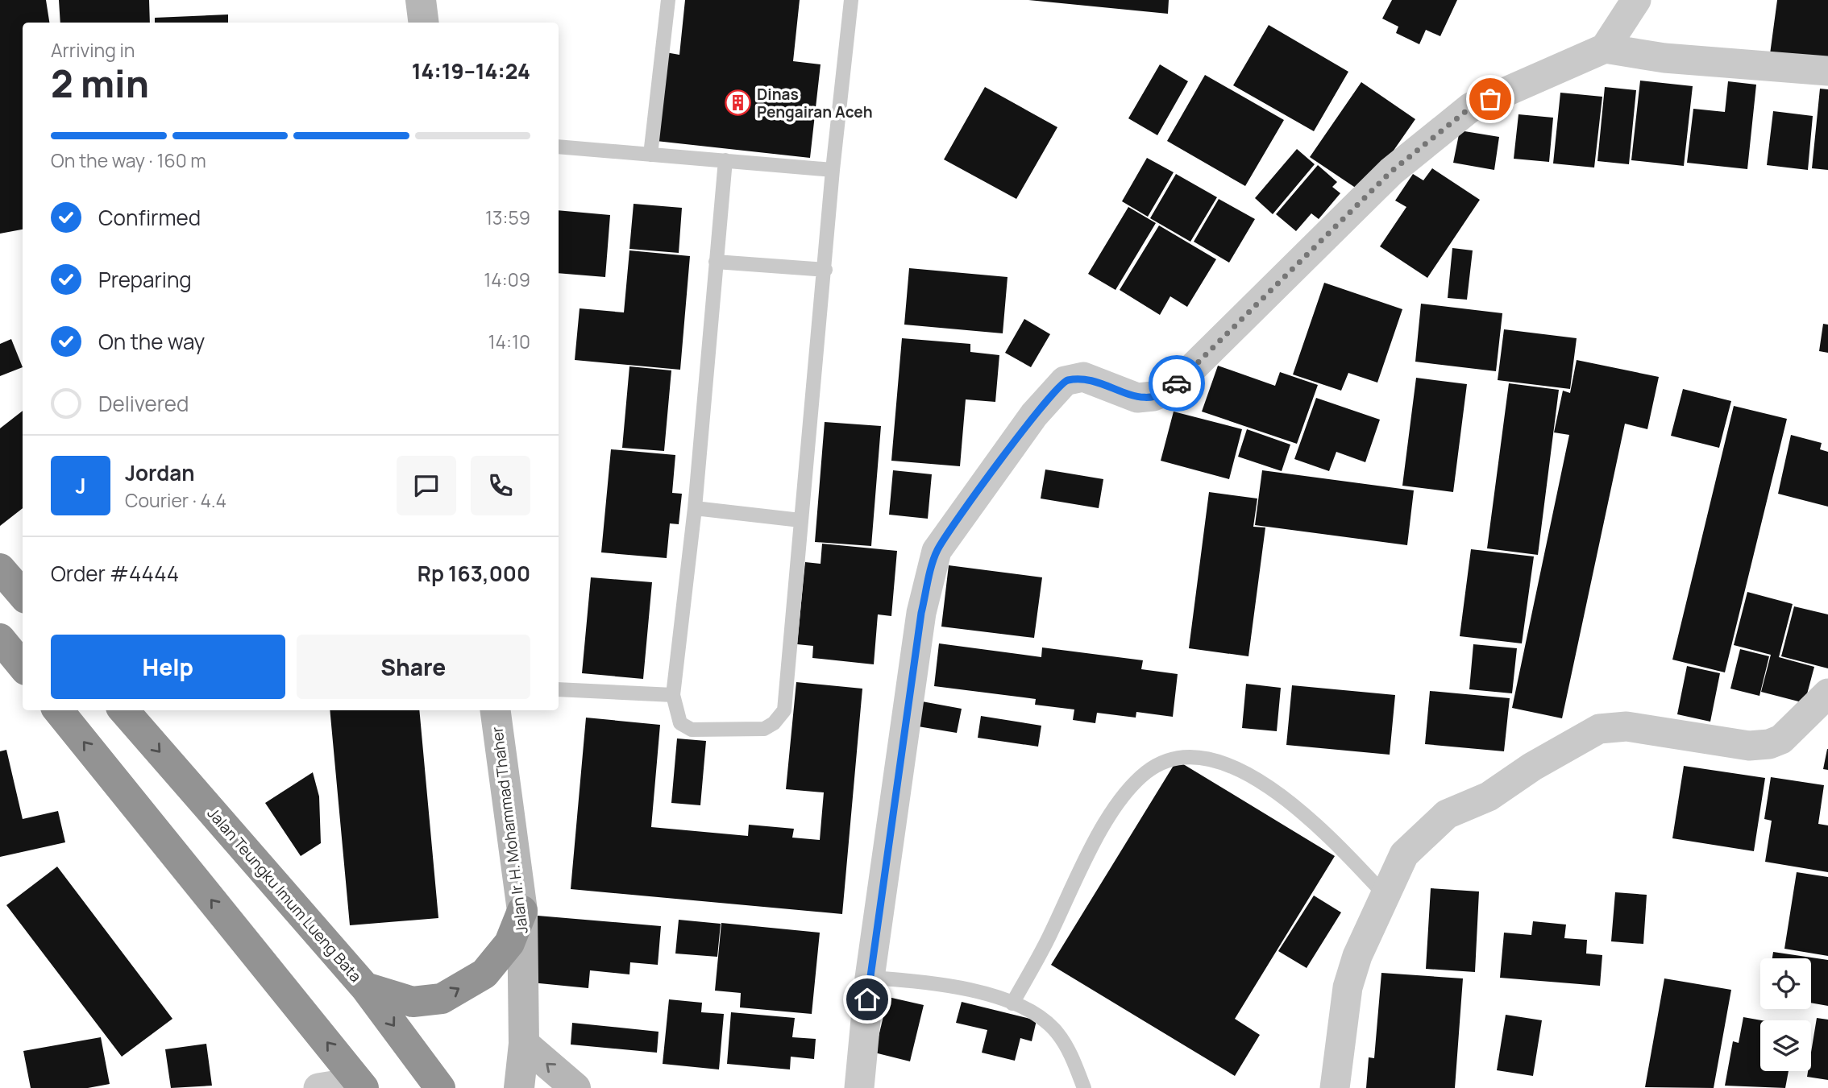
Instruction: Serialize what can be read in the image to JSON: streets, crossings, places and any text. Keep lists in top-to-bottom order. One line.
{"streets":{"highway":["Jalan Teungku Imum Lueng Bata"],"main road":["Jalan Ir. H. Mohammad Thaher"]},"places":{"building":["Dinas Pengairan Aceh"]},"page":{"heading":["2 min","Arriving in","14:19–14:24"],"panel":["Jordan","Courier · 4.4","Order #4444","Rp 163,000"],"bar":"On the way · 160 m","list":[["Confirmed","13:59"],["Preparing","14:09"],["On the way","14:10"],"Delivered"],"round":"J","buttons":["Help","Share"]}}
